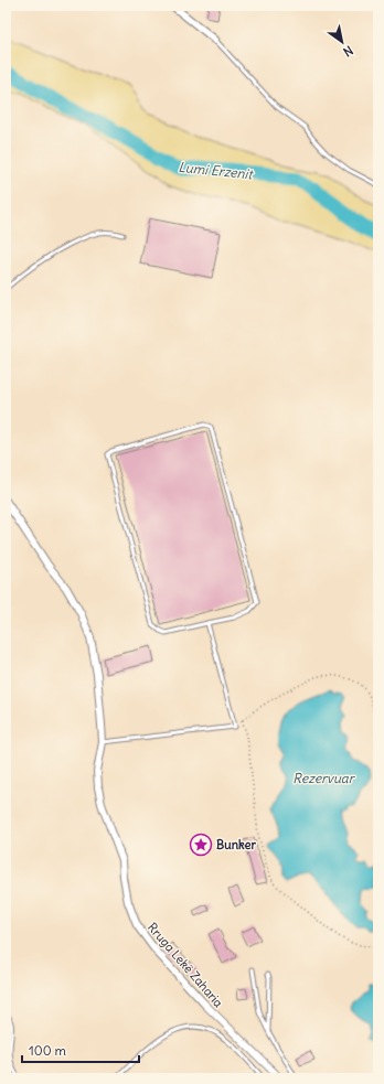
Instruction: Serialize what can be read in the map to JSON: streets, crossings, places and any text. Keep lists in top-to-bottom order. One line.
{"streets":{"street":["Rruga Lekë Zaharia"]},"water":["Lumi Erzenit","Rezervuar"],"places":{"place":["Bunker"]},"scale_bar":"100 m","north":"bottom right"}
